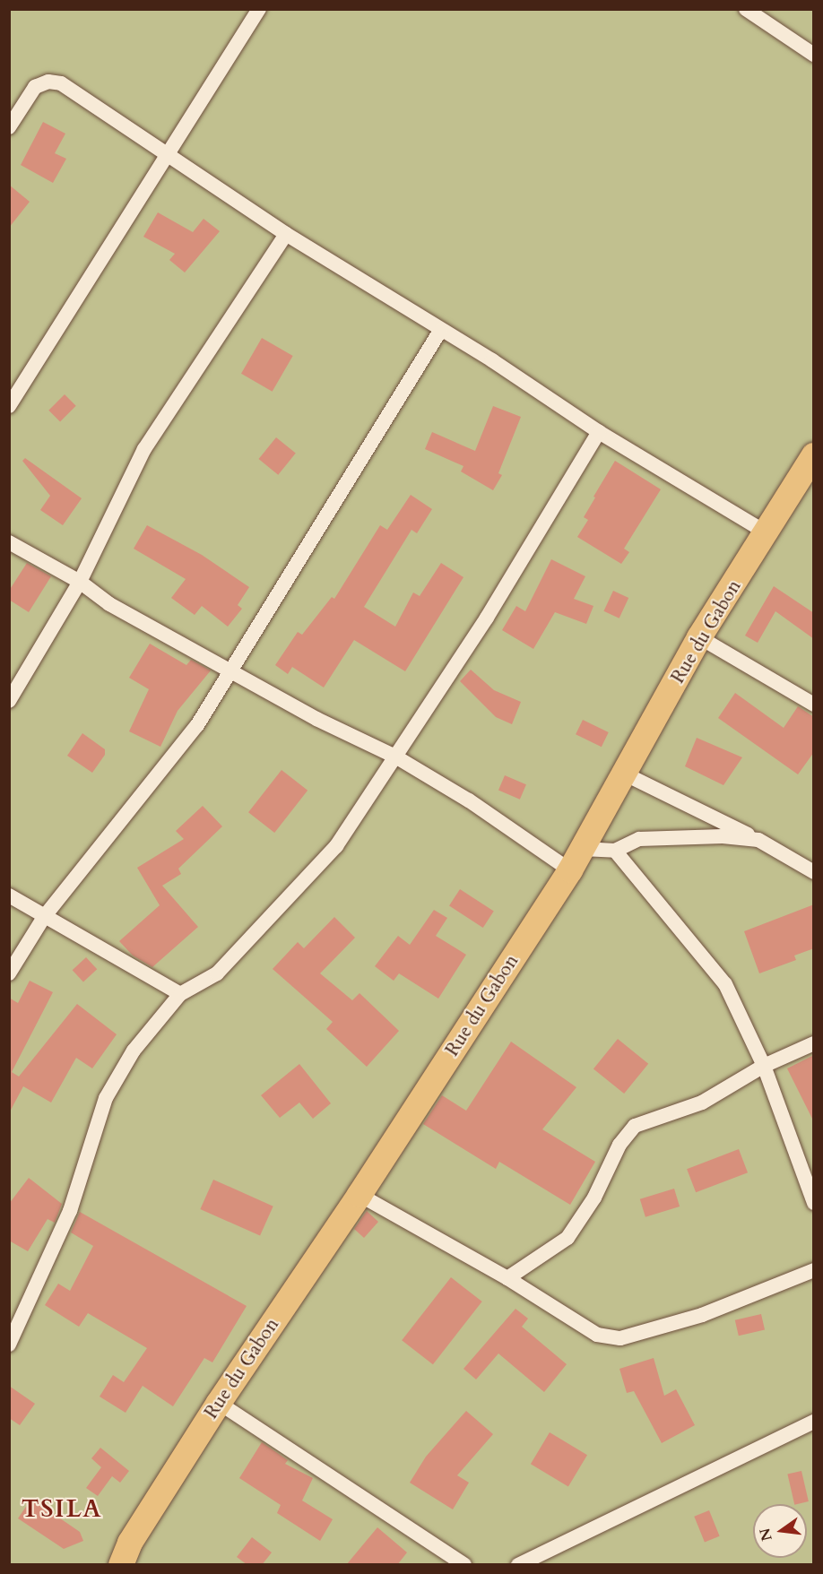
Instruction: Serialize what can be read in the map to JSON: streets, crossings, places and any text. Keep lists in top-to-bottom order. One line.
{"streets":{"highway":["Rue du Gabon"]},"districts":["TSILA"],"north":"left"}
